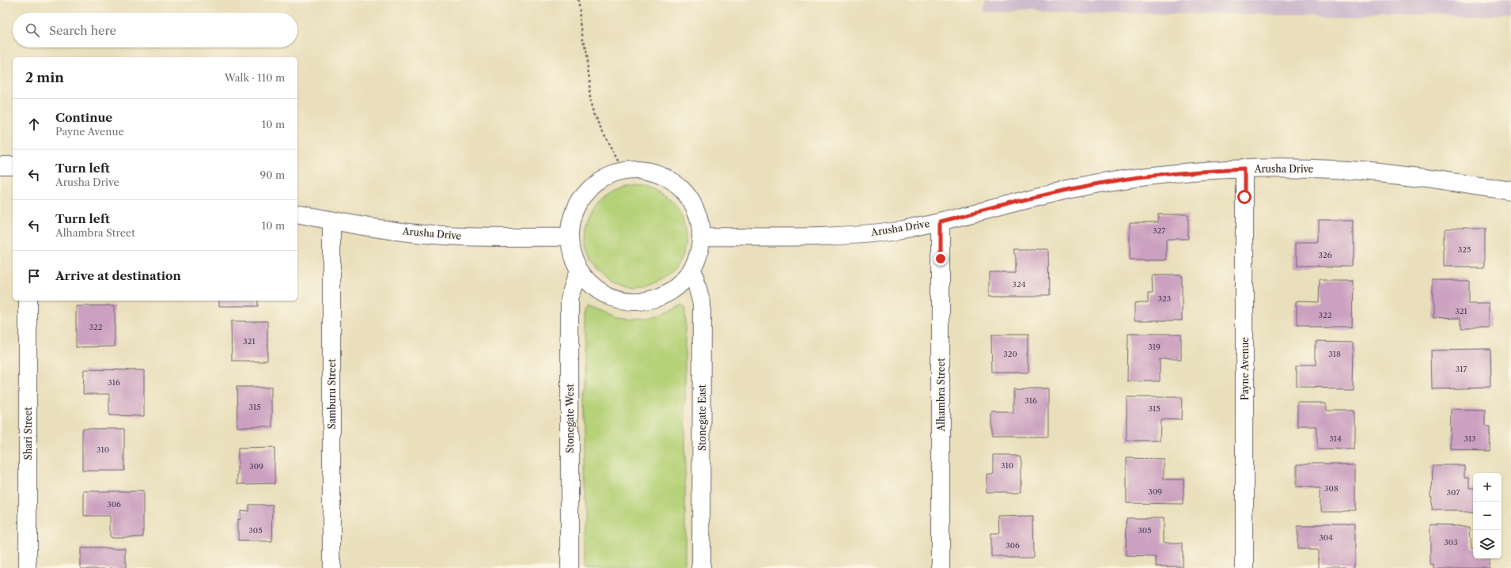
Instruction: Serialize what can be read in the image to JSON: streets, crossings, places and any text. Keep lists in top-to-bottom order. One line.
{"streets":{"street":["Arusha Drive","Payne Avenue","Samburu Street","Alhambra Street","Stonegate East","Stonegate West","Shari Street"]},"crossings":[["Arusha Drive","Payne Avenue"],["Arusha Drive","Samburu Street"],["Arusha Drive","Alhambra Street"]],"house_numbers":["327","325","326","324","323","321","322","322","321","319","320","318","317","316","316","315","315","314","313","310","310","309","308","309","307","306","305","305","304","303","306"],"page":{"search":"Search here","heading":["2 min","Walk · 110 m"],"list":[["Continue","Payne Avenue","10 m"],["Turn left","Arusha Drive","90 m"],["Turn left","Alhambra Street","10 m"],"Arrive at destination"],"map_buttons":["+","−"]}}
